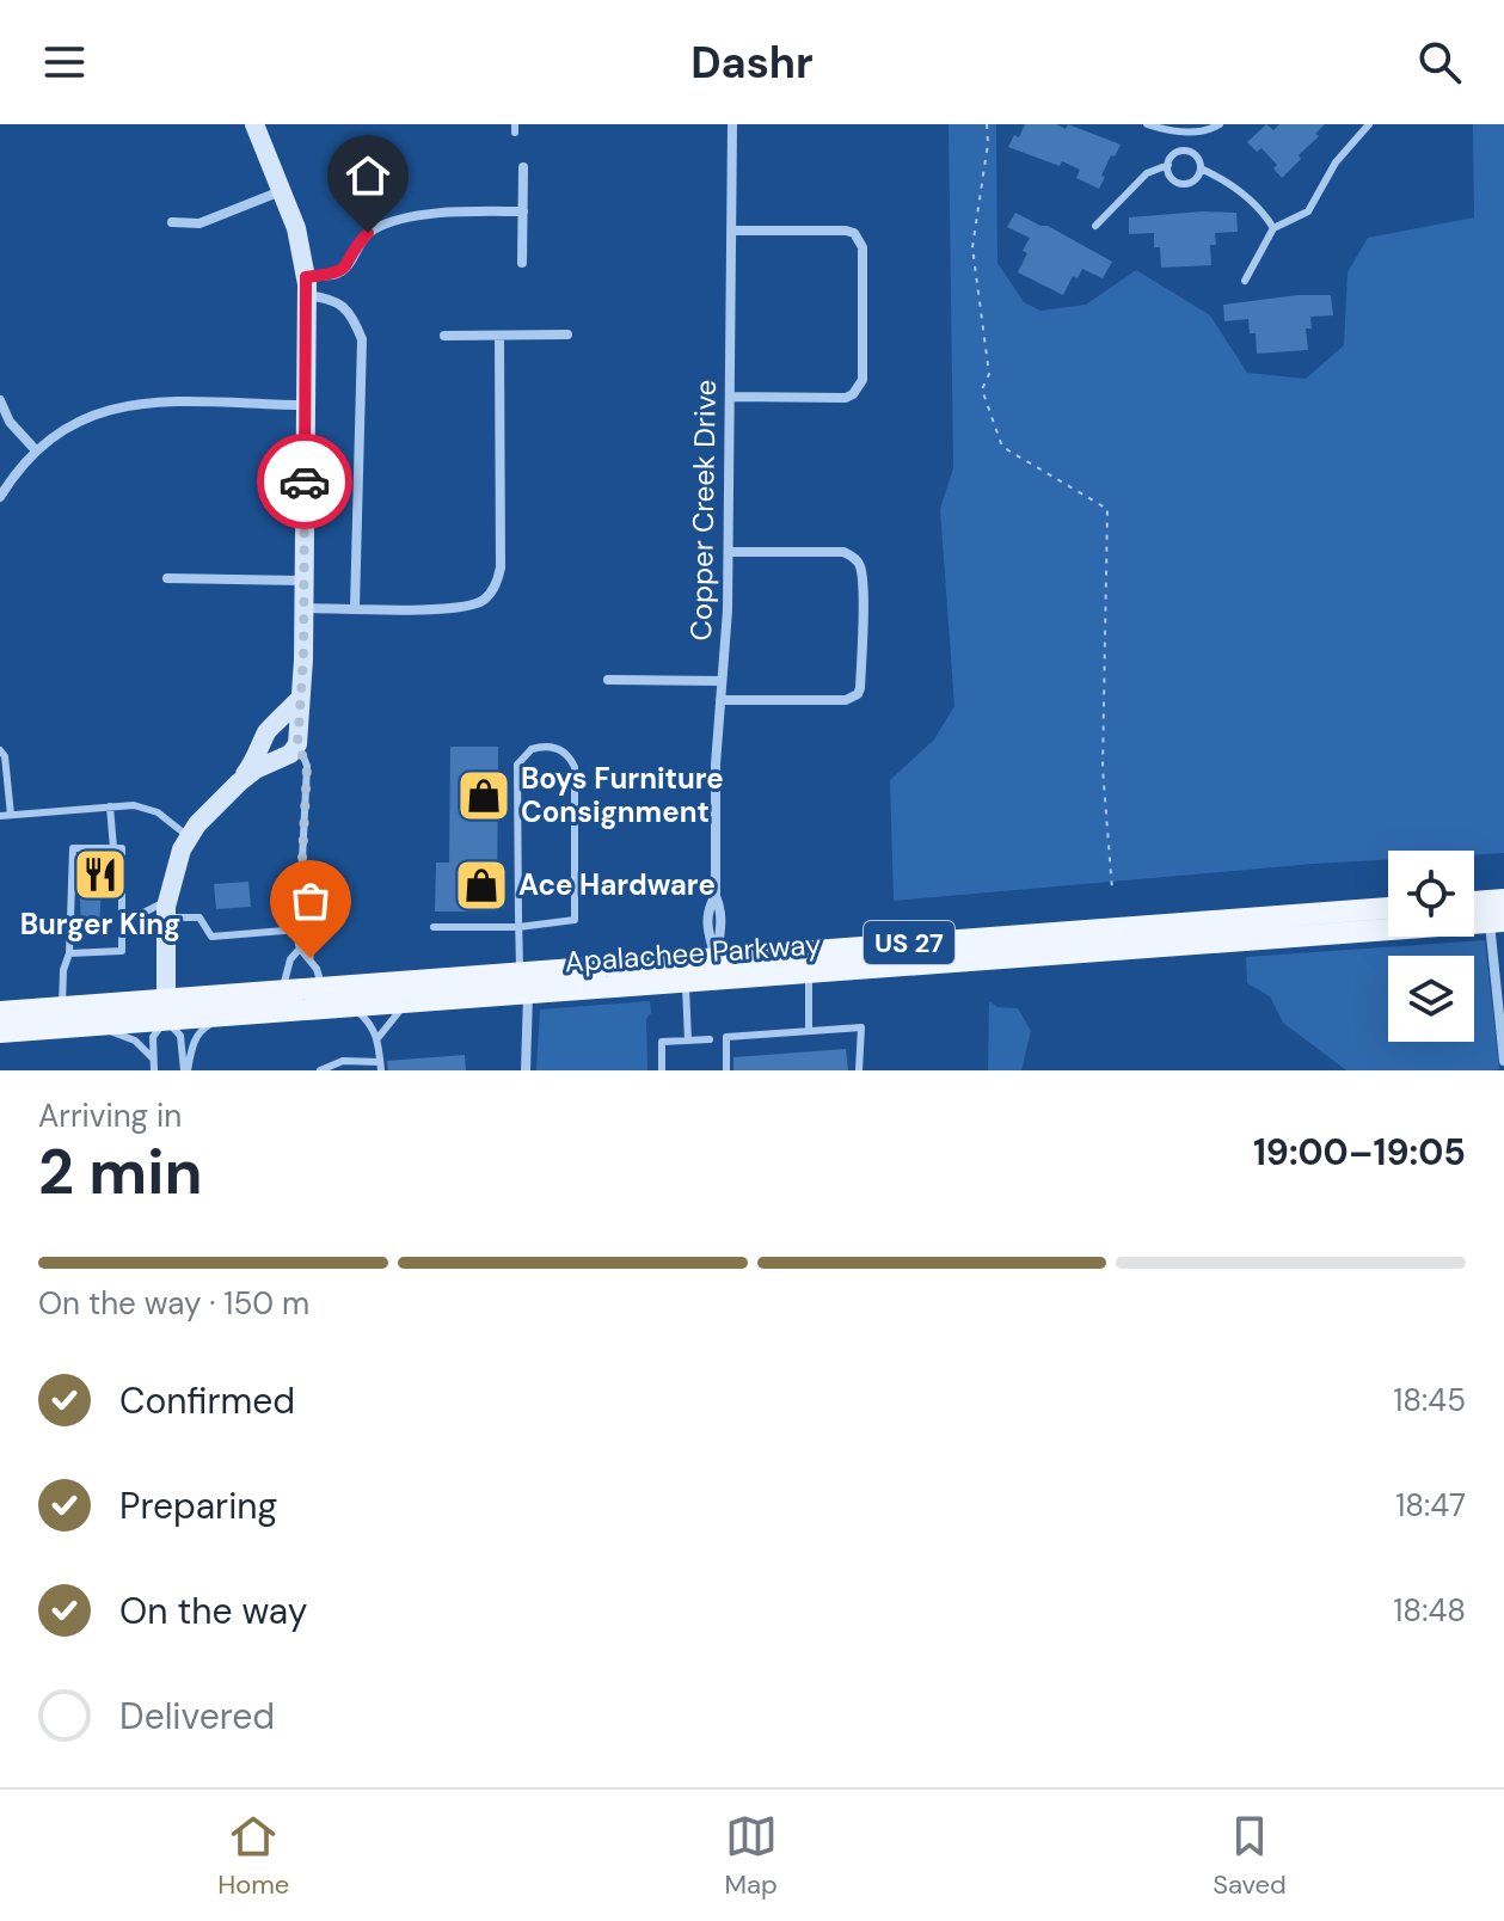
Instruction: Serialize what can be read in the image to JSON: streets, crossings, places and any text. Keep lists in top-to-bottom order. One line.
{"streets":{"main road":["US 27","Apalachee Parkway"],"street":["Copper Creek Drive"]},"crossings":[["Copper Creek Drive","Apalachee Parkway"]],"places":{"shop":["Boys Furniture Consignment","Ace Hardware"],"restaurant":["Burger King"]},"page":{"header":"Dashr","heading":["2 min","Arriving in","19:00–19:05"],"bar":"On the way · 150 m","list":[["Confirmed","18:45"],["Preparing","18:47"],["On the way","18:48"],"Delivered"],"tabs":["Home","Map","Saved"]}}
